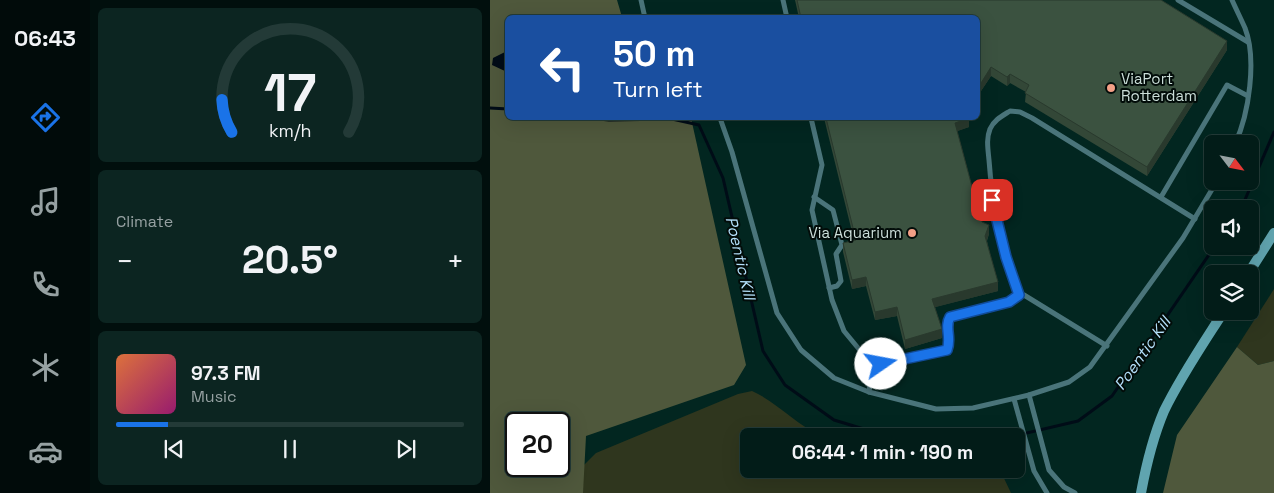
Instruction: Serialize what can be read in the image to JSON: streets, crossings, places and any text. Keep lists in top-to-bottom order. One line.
{"water":["Poentic Kill"],"places":["ViaPort Rotterdam","Via Aquarium"],"north":"bottom right","page":{"tabs":"06:43","turn":["50 m","Turn left"],"tile":"Climate","heat":["−","20.5°","+"],"song":["97.3 FM","Music"],"limit":"20","trip":"06:44 · 1 min · 190 m","gauge":["17","km/h"]}}
